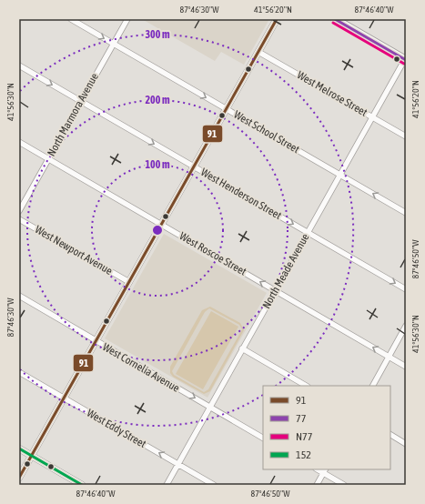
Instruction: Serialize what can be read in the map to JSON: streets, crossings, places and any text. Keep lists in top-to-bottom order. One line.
{"streets":{"street":["West Melrose Street","North Marmora Avenue","West School Street","West Henderson Street","West Newport Avenue","West Roscoe Street","North Meade Avenue","West Cornelia Avenue","West Eddy Street"]},"crossings":[["West Melrose Street","North Meade Avenue"],["North Marmora Avenue","West School Street"],["North Marmora Avenue","West Henderson Street"],["North Marmora Avenue","West Roscoe Street"],["West School Street","North Meade Avenue"],["West Henderson Street","North Meade Avenue"],["West Roscoe Street","North Meade Avenue"],["North Meade Avenue","West Cornelia Avenue"],["North Meade Avenue","West Eddy Street"]],"one_way":["West Henderson Street","West Roscoe Street","West Cornelia Avenue","West Eddy Street"],"lines":["transit line 91","transit line 77","transit line N77","transit line 152"],"legend":["91","77","N77","152"],"coordinates":["87°46'30\"W","41°56'20\"N","87°46'40\"W","41°56'30\"N","87°46'50\"W"],"rings":["300 m","200 m","100 m"]}
